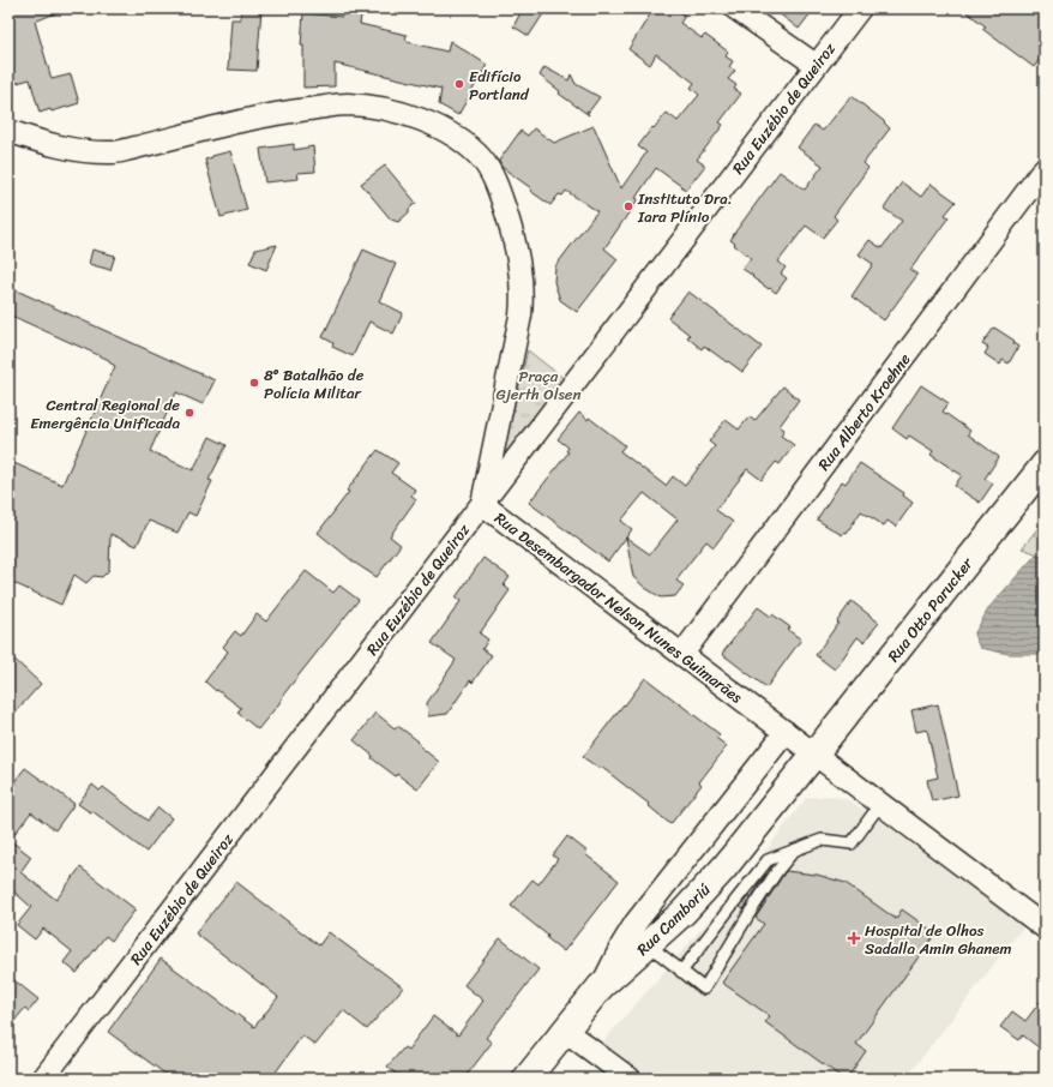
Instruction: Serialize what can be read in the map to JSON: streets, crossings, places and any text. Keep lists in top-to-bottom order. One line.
{"streets":{"main road":["Rua Otto Parucker","Rua Camboriú"],"street":["Rua Euzébio de Queiroz","Rua Alberto Kroehne","Rua Desembargador Nelson Nunes Guimarães"]},"crossings":[["Rua Euzébio de Queiroz","Rua Desembargador Nelson Nunes Guimarães"],["Rua Alberto Kroehne","Rua Desembargador Nelson Nunes Guimarães"],["Rua Desembargador Nelson Nunes Guimarães","Rua Otto Parucker"],["Rua Desembargador Nelson Nunes Guimarães","Rua Camboriú"],["Rua Otto Parucker","Rua Camboriú"]],"parks":["Praça Gjerth Olsen"],"places":{"other":["Edifício Portland","Instituto Dra. Iara Plínio","8º Batalhão de Polícia Militar","Central Regional de Emergência Unificada"],"health":["Hospital de Olhos Sadalla Amin Ghanem"]}}
